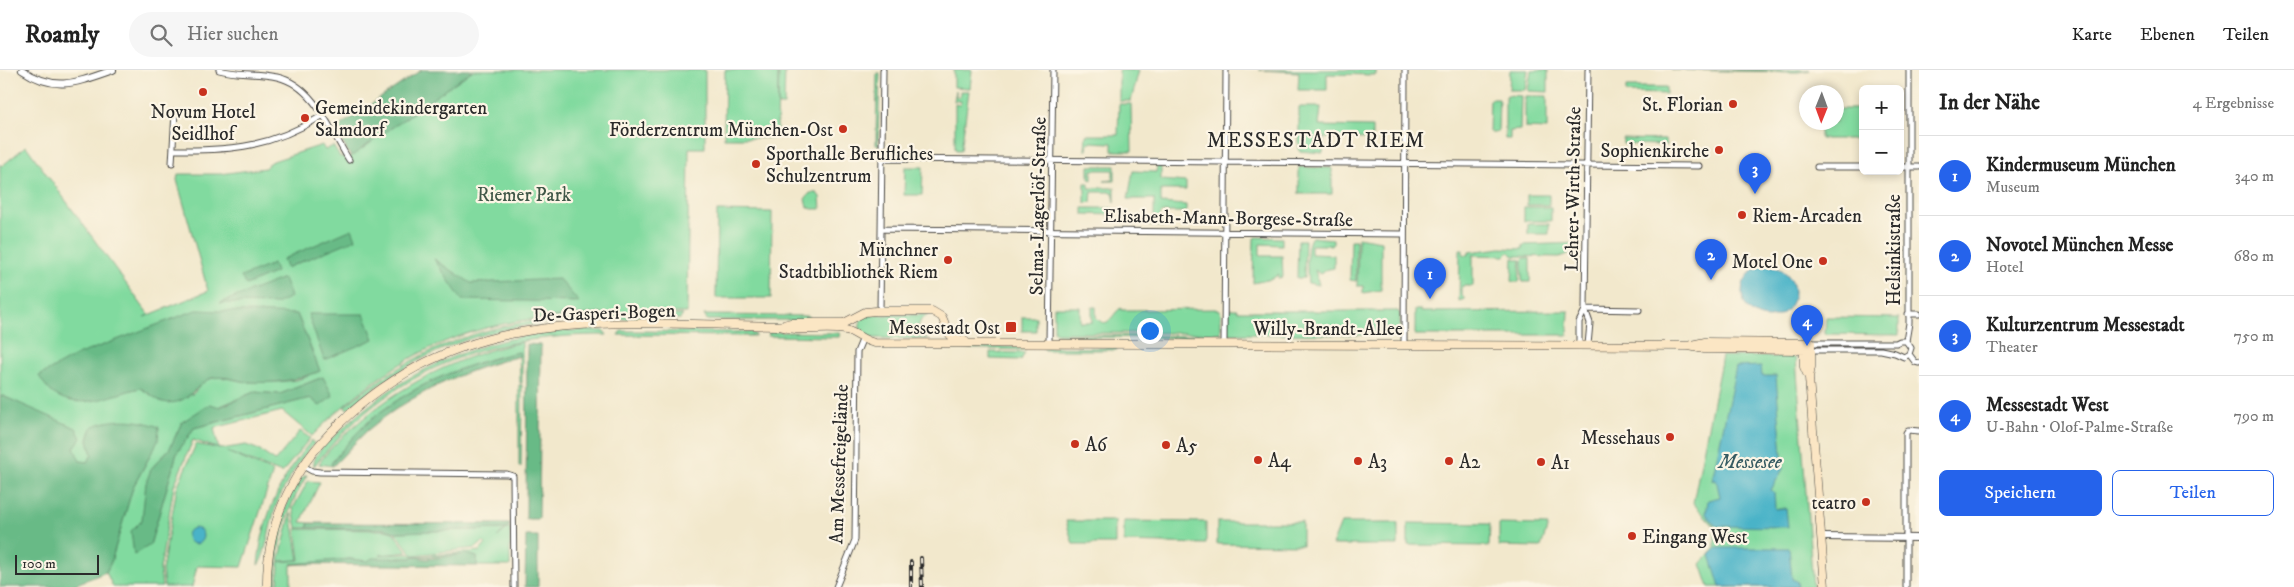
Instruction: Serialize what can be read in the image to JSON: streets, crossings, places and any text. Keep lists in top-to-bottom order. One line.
{"streets":{"main road":["De-Gasperi-Bogen","Willy-Brandt-Allee"],"street":["Lehrer-Wirth-Straße","Selma-Lagerlöf-Straße","Elisabeth-Mann-Borgese-Straße","Helsinkistraße","Am Messefreigelände"]},"crossings":[["Lehrer-Wirth-Straße","Willy-Brandt-Allee"],["Selma-Lagerlöf-Straße","Elisabeth-Mann-Borgese-Straße"],["Selma-Lagerlöf-Straße","Willy-Brandt-Allee"],["De-Gasperi-Bogen","Willy-Brandt-Allee"],["De-Gasperi-Bogen","Am Messefreigelände"],["Willy-Brandt-Allee","Am Messefreigelände"]],"districts":["MESSESTADT RIEM"],"water":["Messesee"],"parks":["Riemer Park"],"places":{"other":["Novum Hotel Seidlhof","St. Florian","Gemeindekindergarten Salmdorf","Förderzentrum München-Ost","Sophienkirche","Sporthalle Berufliches Schulzentrum","Riem-Arcaden","Münchner Stadtbibliothek Riem","Motel One","Messehaus","A6","A5","A4","A3","A2","A1","teatro","Eingang West"],"transit":["Messestadt Ost"]},"scale_bar":"100 m","north":"bottom","page":{"header":"Roamly","search":"Hier suchen","nav":["Karte","Ebenen","Teilen"],"heading":["In der Nähe","4 Ergebnisse"],"map_buttons":["+","−"],"list":[{"mark":"1","name":"Kindermuseum München","note":"Museum","value":"340 m"},{"mark":"2","name":"Novotel München Messe","note":"Hotel","value":"680 m"},{"mark":"3","name":"Kulturzentrum Messestadt","note":"Theater","value":"750 m"},{"mark":"4","name":"Messestadt West","note":"U-Bahn · Olof-Palme-Straße","value":"790 m"}],"pins":["3","2","1","4"],"buttons":["Speichern","Teilen"],"scale":"100 m"}}
